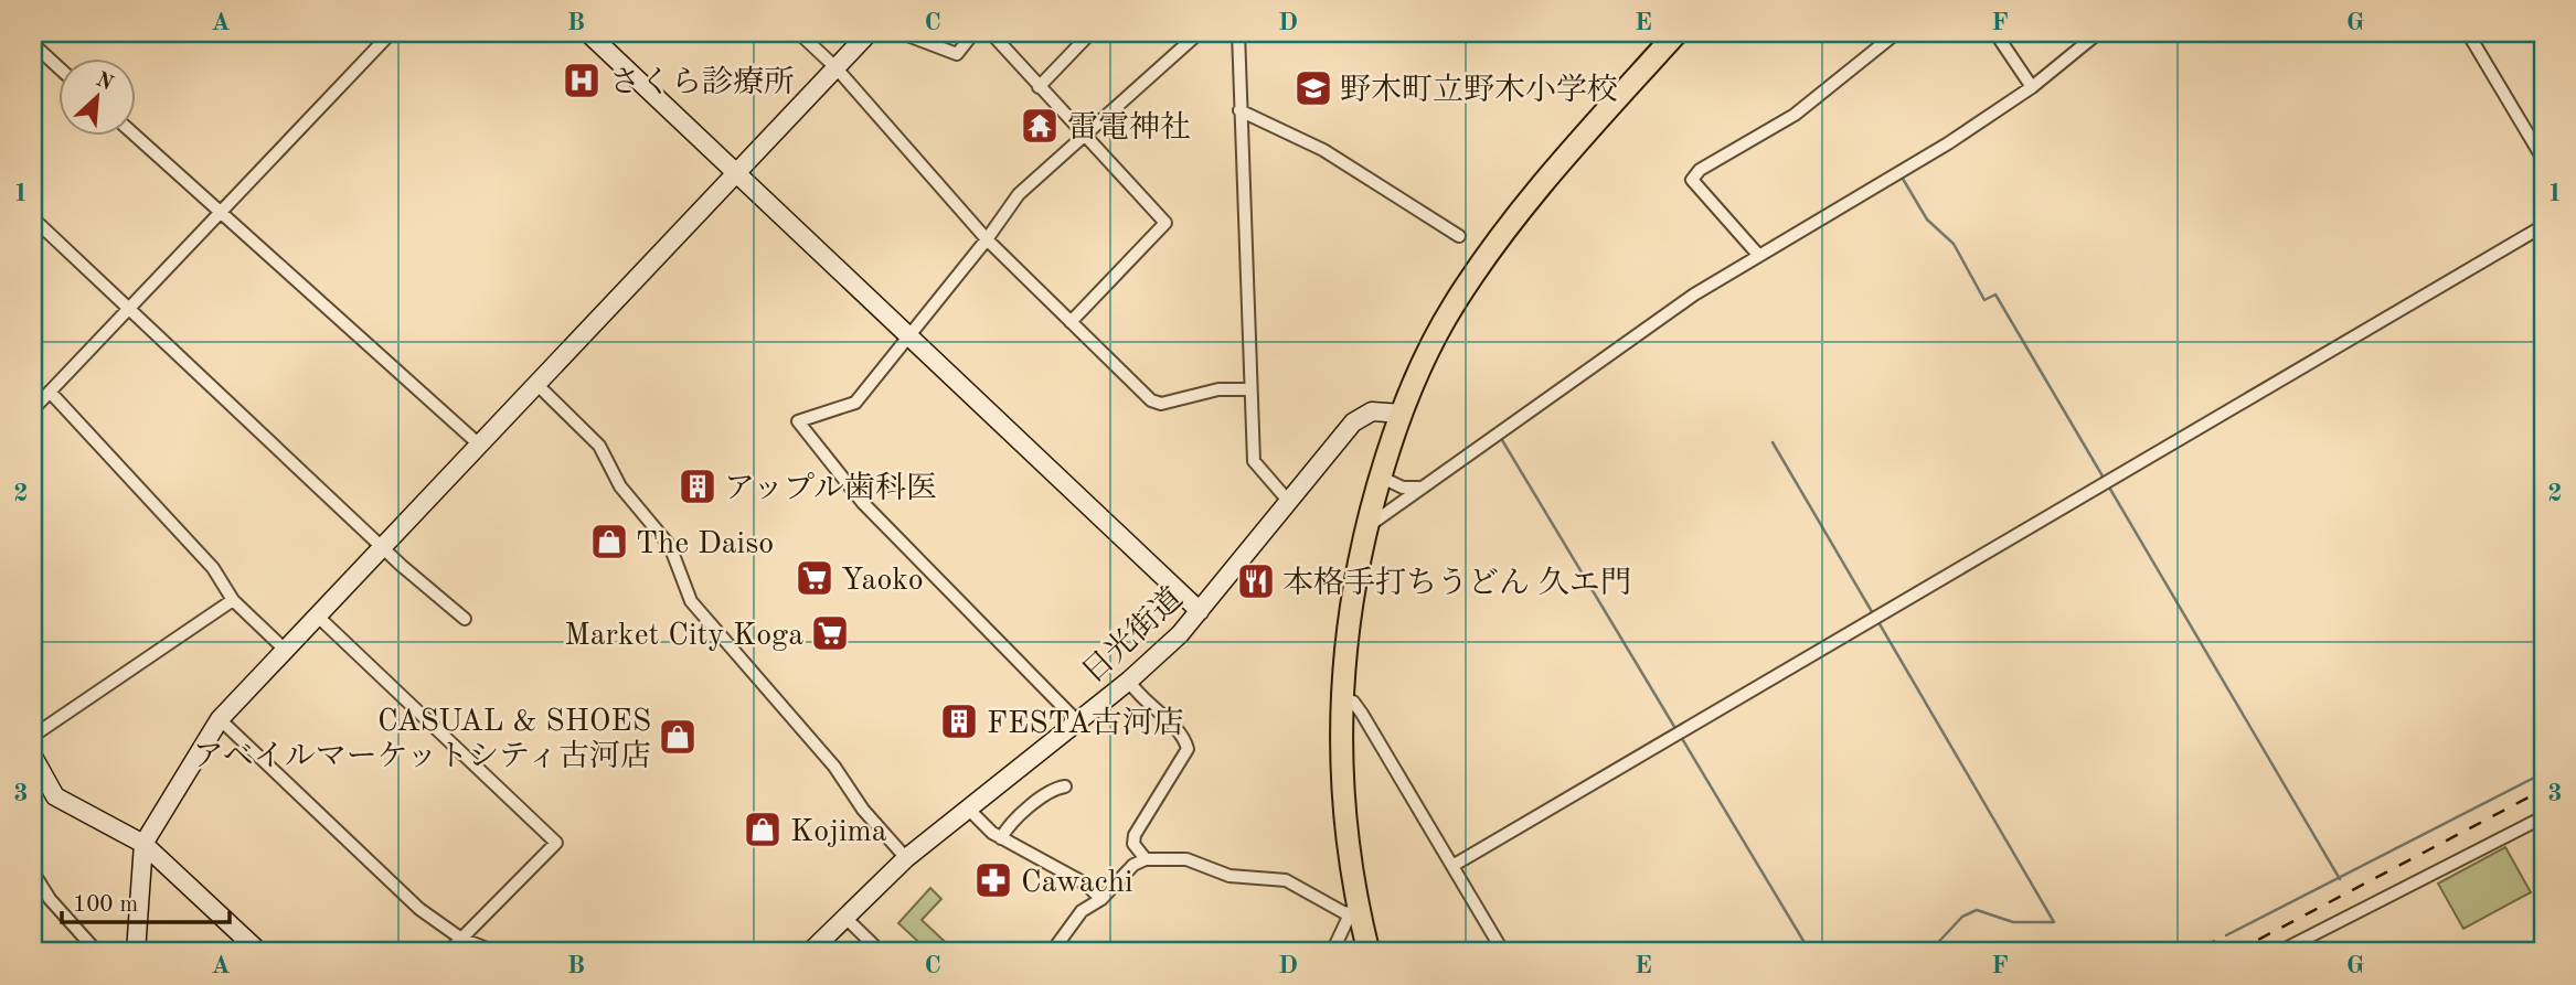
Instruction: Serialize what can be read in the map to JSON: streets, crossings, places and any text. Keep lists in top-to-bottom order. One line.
{"streets":{"street":["日光街道"]},"places":{"hospital":["さくら診療所"],"school or university":["野木町立野木小学校"],"temple":["雷電神社"],"building":["アップル歯科医","FESTA古河店"],"shop":["The Daiso","CASUAL & SHOES アベイルマーケットシティ古河店","Kojima"],"supermarket":["Yaoko","Market City Koga"],"restaurant":["本格手打ちうどん 久エ門"],"pharmacy":["Cawachi"]},"scale_bar":"100 m","north":"top right","grid":{"columns":["A","B","C","D","E","F","G"],"rows":["1","2","3"]}}
